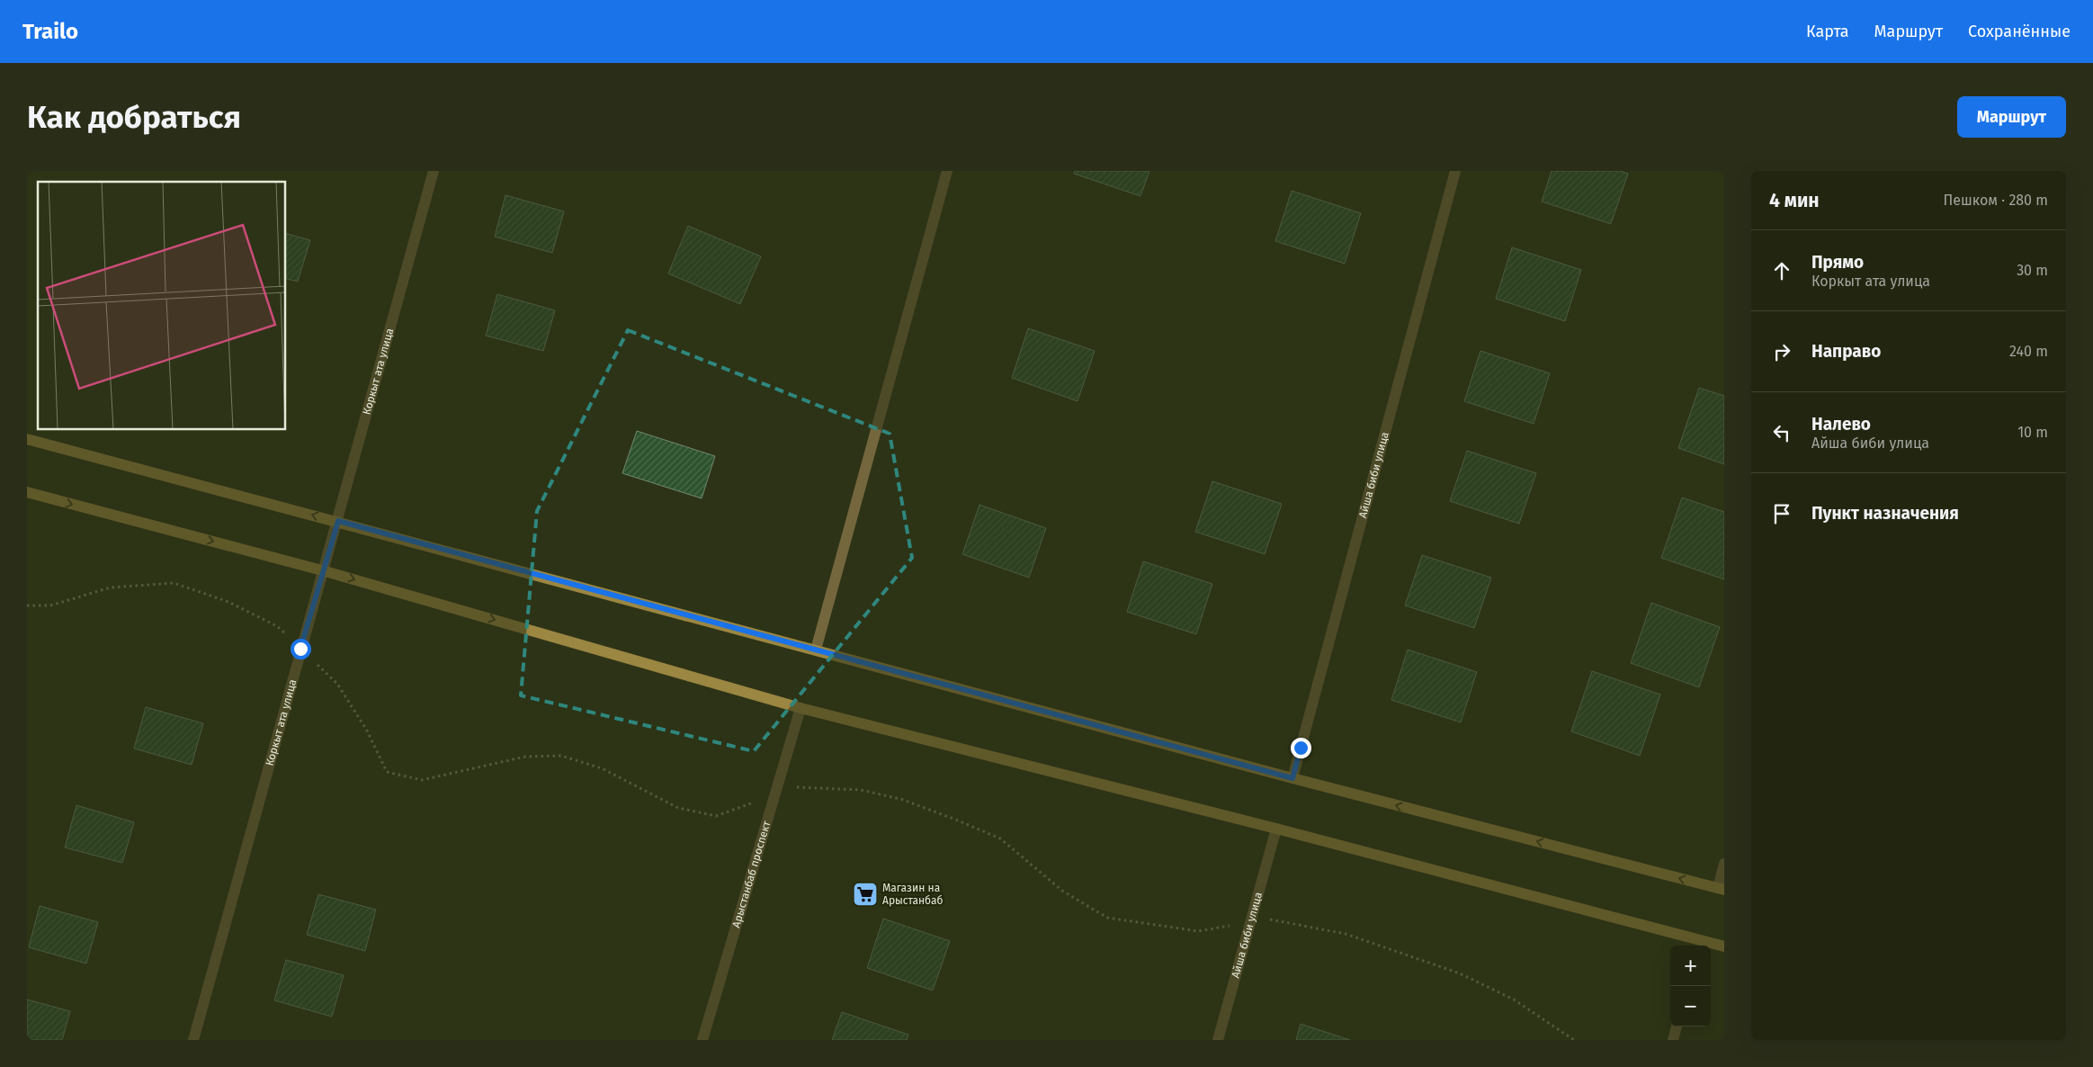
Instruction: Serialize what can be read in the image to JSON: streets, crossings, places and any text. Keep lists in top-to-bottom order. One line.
{"streets":{"street":["Коркыт ата улица","Айша биби улица","Арыстанбаб проспект"]},"places":{"supermarket":["Магазин на Арыстанбаб"]},"page":{"header":"Trailo","nav":["Карта","Маршрут","Сохранённые"],"buttons":"Маршрут","title":"Как добраться","heading":["4 мин","Пешком · 280 m"],"list":[["Прямо","Коркыт ата улица","30 m"],["Направо","240 m"],["Налево","Айша биби улица","10 m"],"Пункт назначения"],"map_buttons":["+","−"]}}
